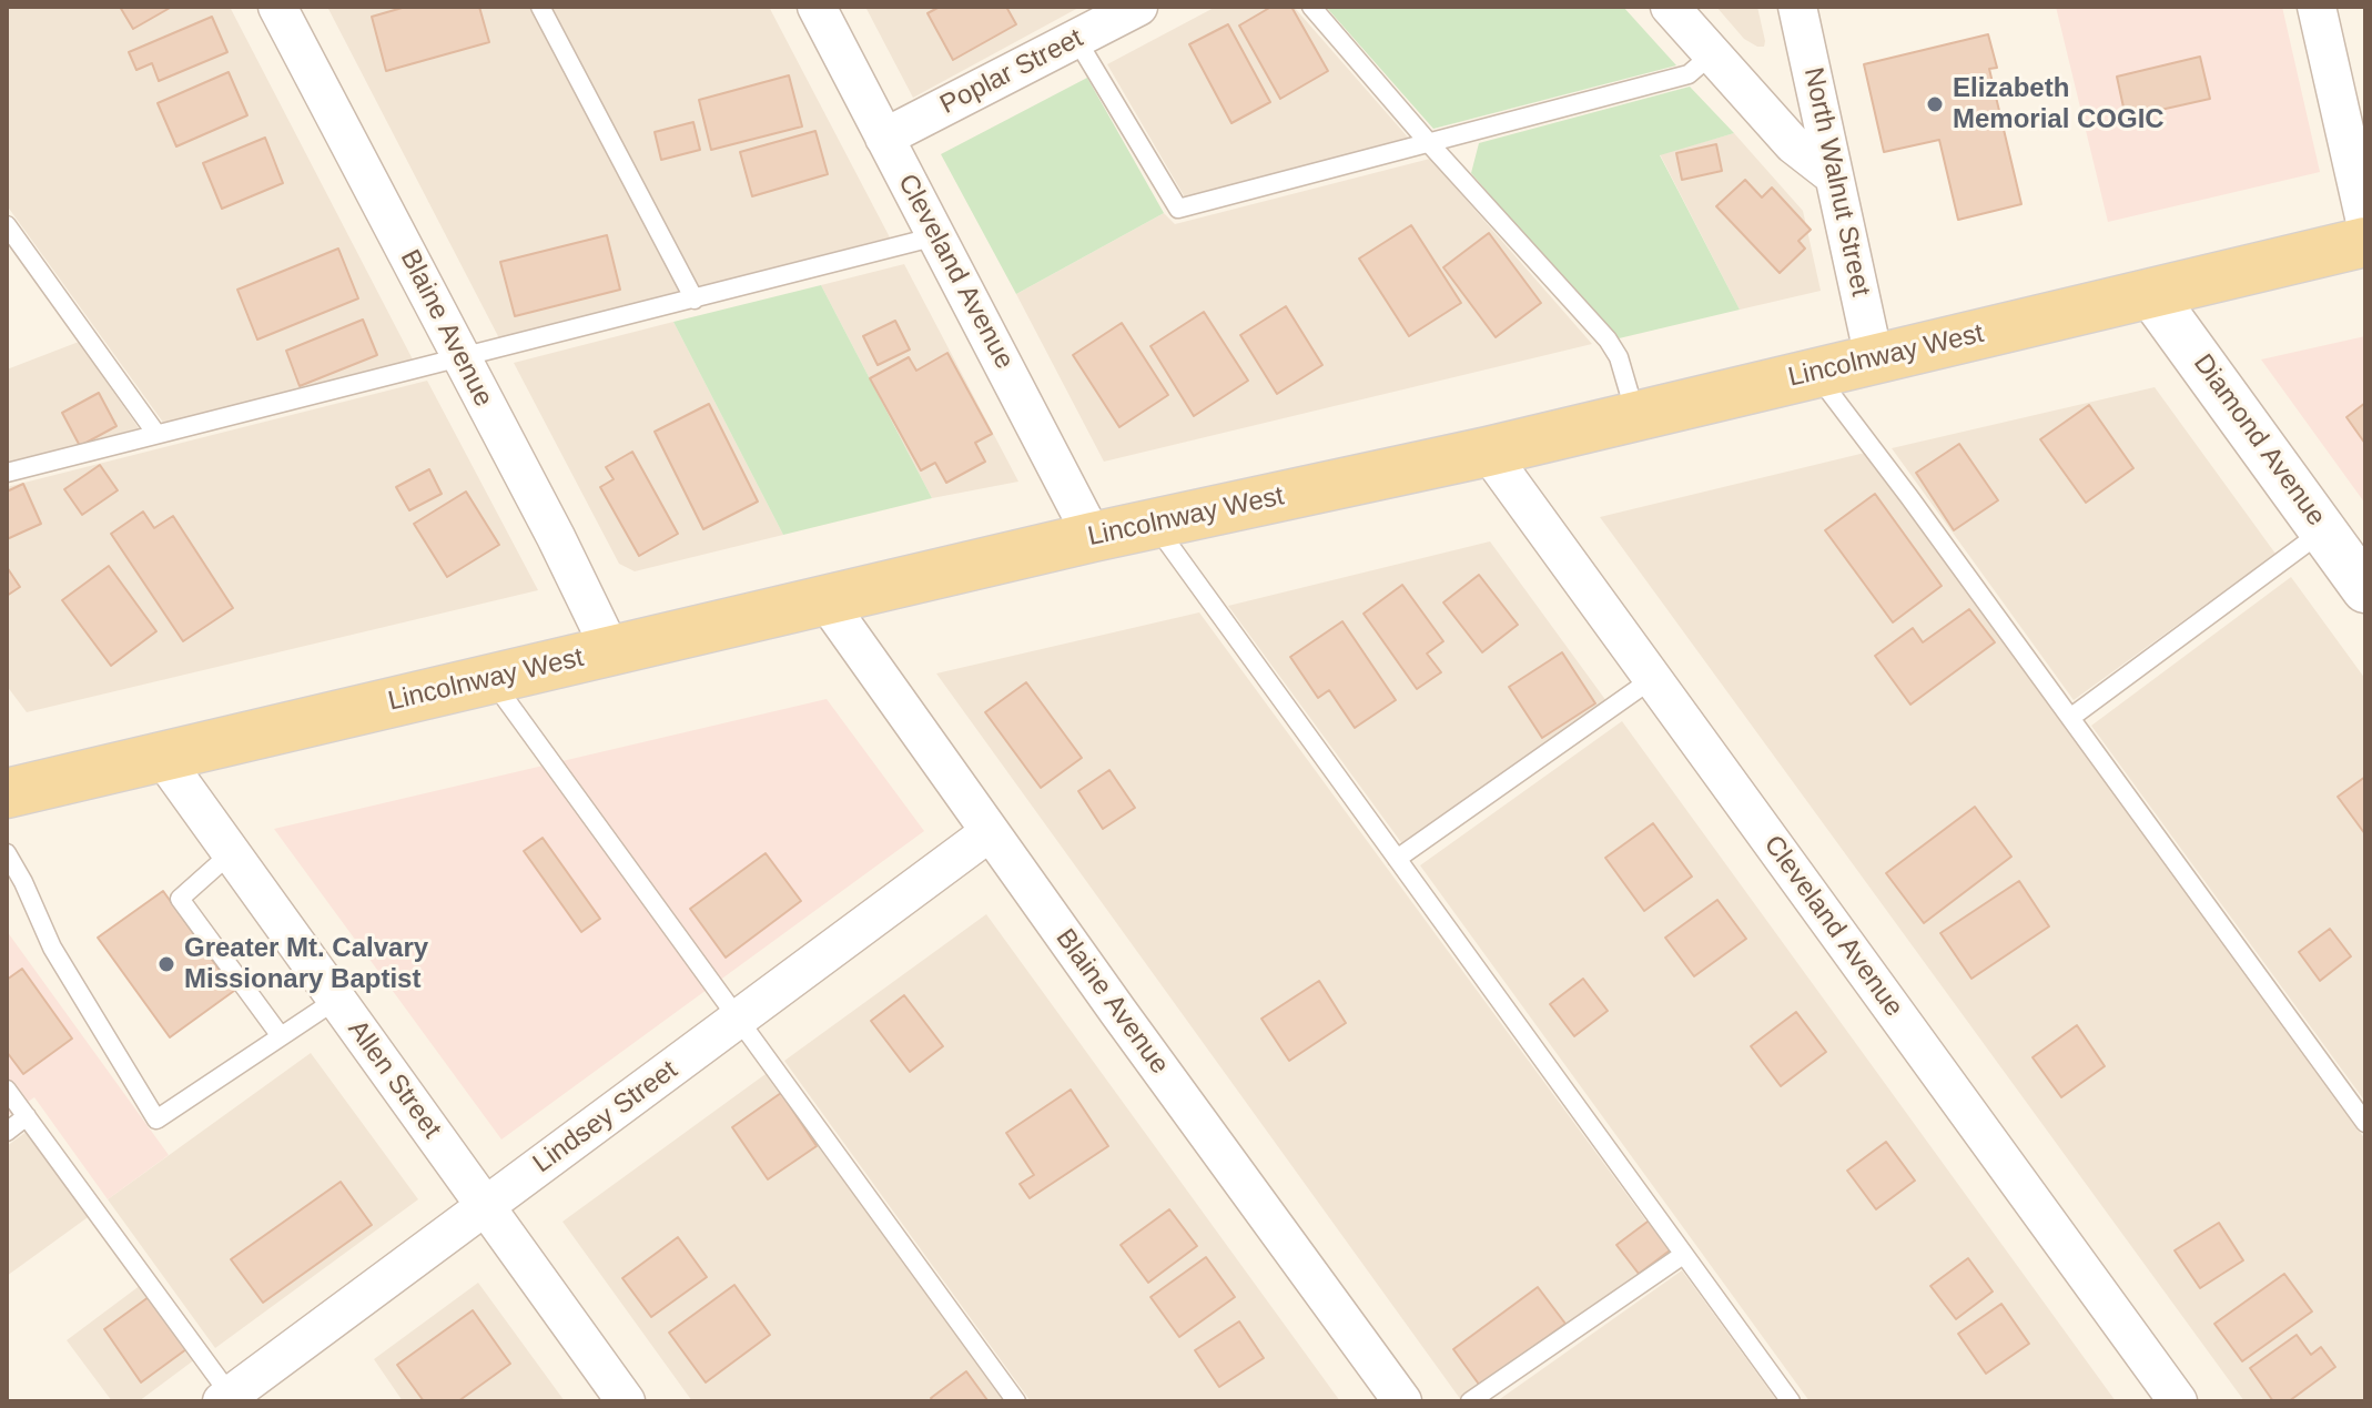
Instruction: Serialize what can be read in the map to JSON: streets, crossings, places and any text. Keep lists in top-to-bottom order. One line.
{"streets":{"main road":["Lincolnway West"],"street":["Poplar Street","North Walnut Street","Cleveland Avenue","Blaine Avenue","Diamond Avenue","Allen Street","Lindsey Street"]},"crossings":[["Poplar Street","Cleveland Avenue"],["North Walnut Street","Lincolnway West"],["Cleveland Avenue","Lincolnway West"],["Blaine Avenue","Lincolnway West"],["Blaine Avenue","Lindsey Street"],["Lincolnway West","Diamond Avenue"],["Lincolnway West","Allen Street"],["Allen Street","Lindsey Street"]],"places":["Elizabeth Memorial COGIC","Greater Mt. Calvary Missionary Baptist"]}
